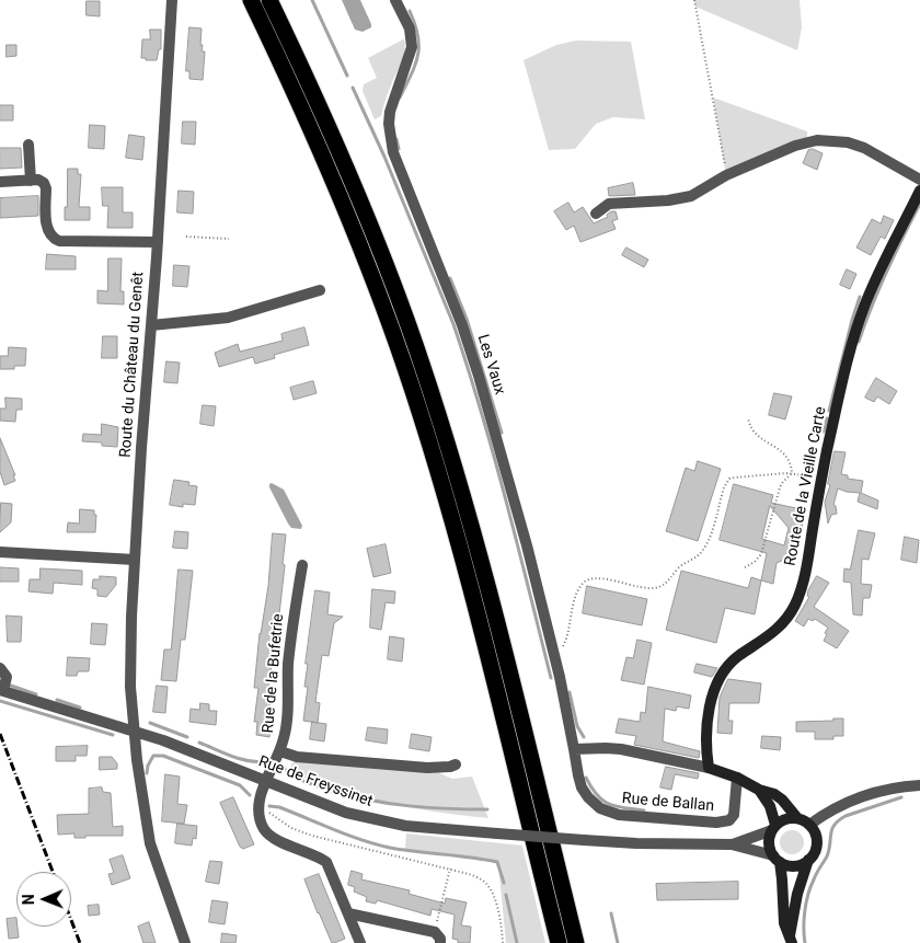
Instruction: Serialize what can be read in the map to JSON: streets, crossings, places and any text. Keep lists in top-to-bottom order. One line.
{"streets":{"street":["Route du Château du Genêt","Les Vaux","Route de la Vieille Carte","Rue de la Bufetrie","Rue de Freyssinet","Rue de Ballan"]},"crossings":[["Route du Château du Genêt","Rue de Freyssinet"],["Les Vaux","Rue de Ballan"],["Rue de la Bufetrie","Rue de Freyssinet"]],"north":"left"}
